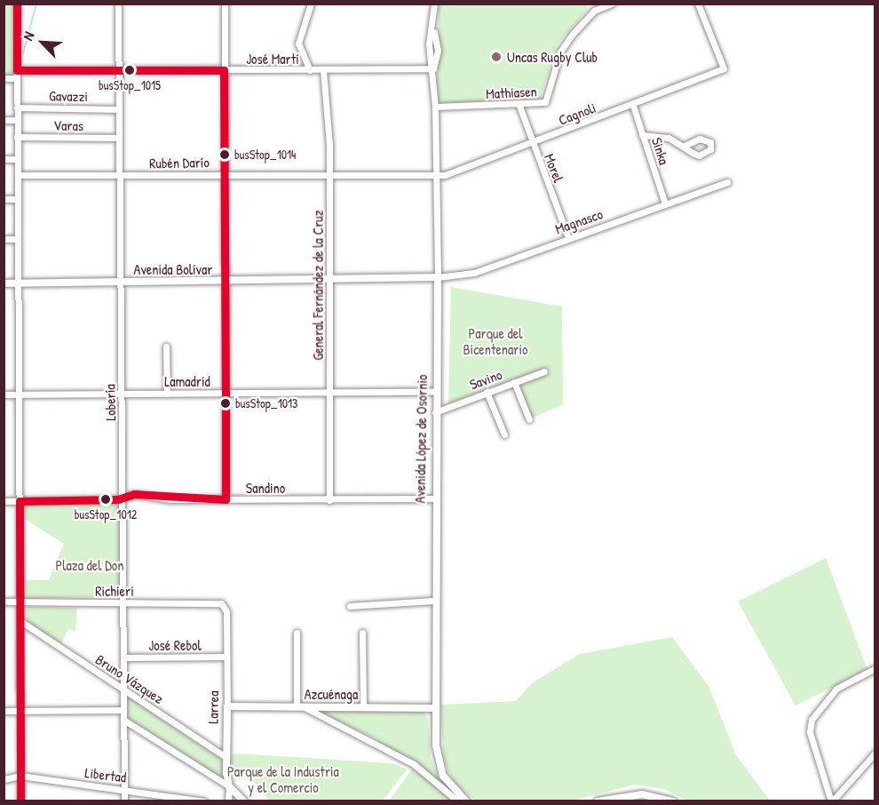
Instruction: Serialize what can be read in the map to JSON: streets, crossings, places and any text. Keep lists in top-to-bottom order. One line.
{"streets":{"main road":["Avenida Bolívar","Avenida López de Osornio","Azcuénaga","Larrea"],"street":["José Martí","Mathiasen","Gavazzi","Cagnoli","Varas","Sinka","Rubén Darío","Morel","Magnasco","General Fernández de la Cruz","Savino","Lamadrid","Lobería","Sandino","Richieri","José Rebol","Bruno Vázquez","Libertad"]},"crossings":[["José Martí","General Fernández de la Cruz"],["José Martí","Lobería"],["José Martí","Avenida López de Osornio"],["Mathiasen","Morel"],["Mathiasen","Avenida López de Osornio"],["Gavazzi","Lobería"],["Cagnoli","Sinka"],["Cagnoli","Rubén Darío"],["Cagnoli","Morel"],["Cagnoli","Avenida López de Osornio"],["Varas","Lobería"],["Sinka","Magnasco"],["Rubén Darío","General Fernández de la Cruz"],["Rubén Darío","Lobería"],["Rubén Darío","Avenida López de Osornio"],["Morel","Magnasco"],["Magnasco","Avenida Bolívar"],["Magnasco","Avenida López de Osornio"],["Avenida Bolívar","General Fernández de la Cruz"],["Avenida Bolívar","Lobería"],["Avenida Bolívar","Avenida López de Osornio"],["General Fernández de la Cruz","Lamadrid"],["General Fernández de la Cruz","Sandino"],["Savino","Avenida López de Osornio"],["Lamadrid","Lobería"],["Lamadrid","Avenida López de Osornio"],["Lobería","Sandino"],["Lobería","Richieri"],["Lobería","José Rebol"],["Lobería","Bruno Vázquez"],["Lobería","Libertad"],["Avenida López de Osornio","Sandino"],["Avenida López de Osornio","Azcuénaga"],["Richieri","Larrea"],["José Rebol","Larrea"],["Bruno Vázquez","Larrea"],["Azcuénaga","Larrea"]],"parks":["Parque del Bicentenario","Plaza del Don","Parque de la Industria y el Comercio"],"places":["Uncas Rugby Club","busStop_1015","busStop_1014","busStop_1013","busStop_1012"],"north":"top left"}
